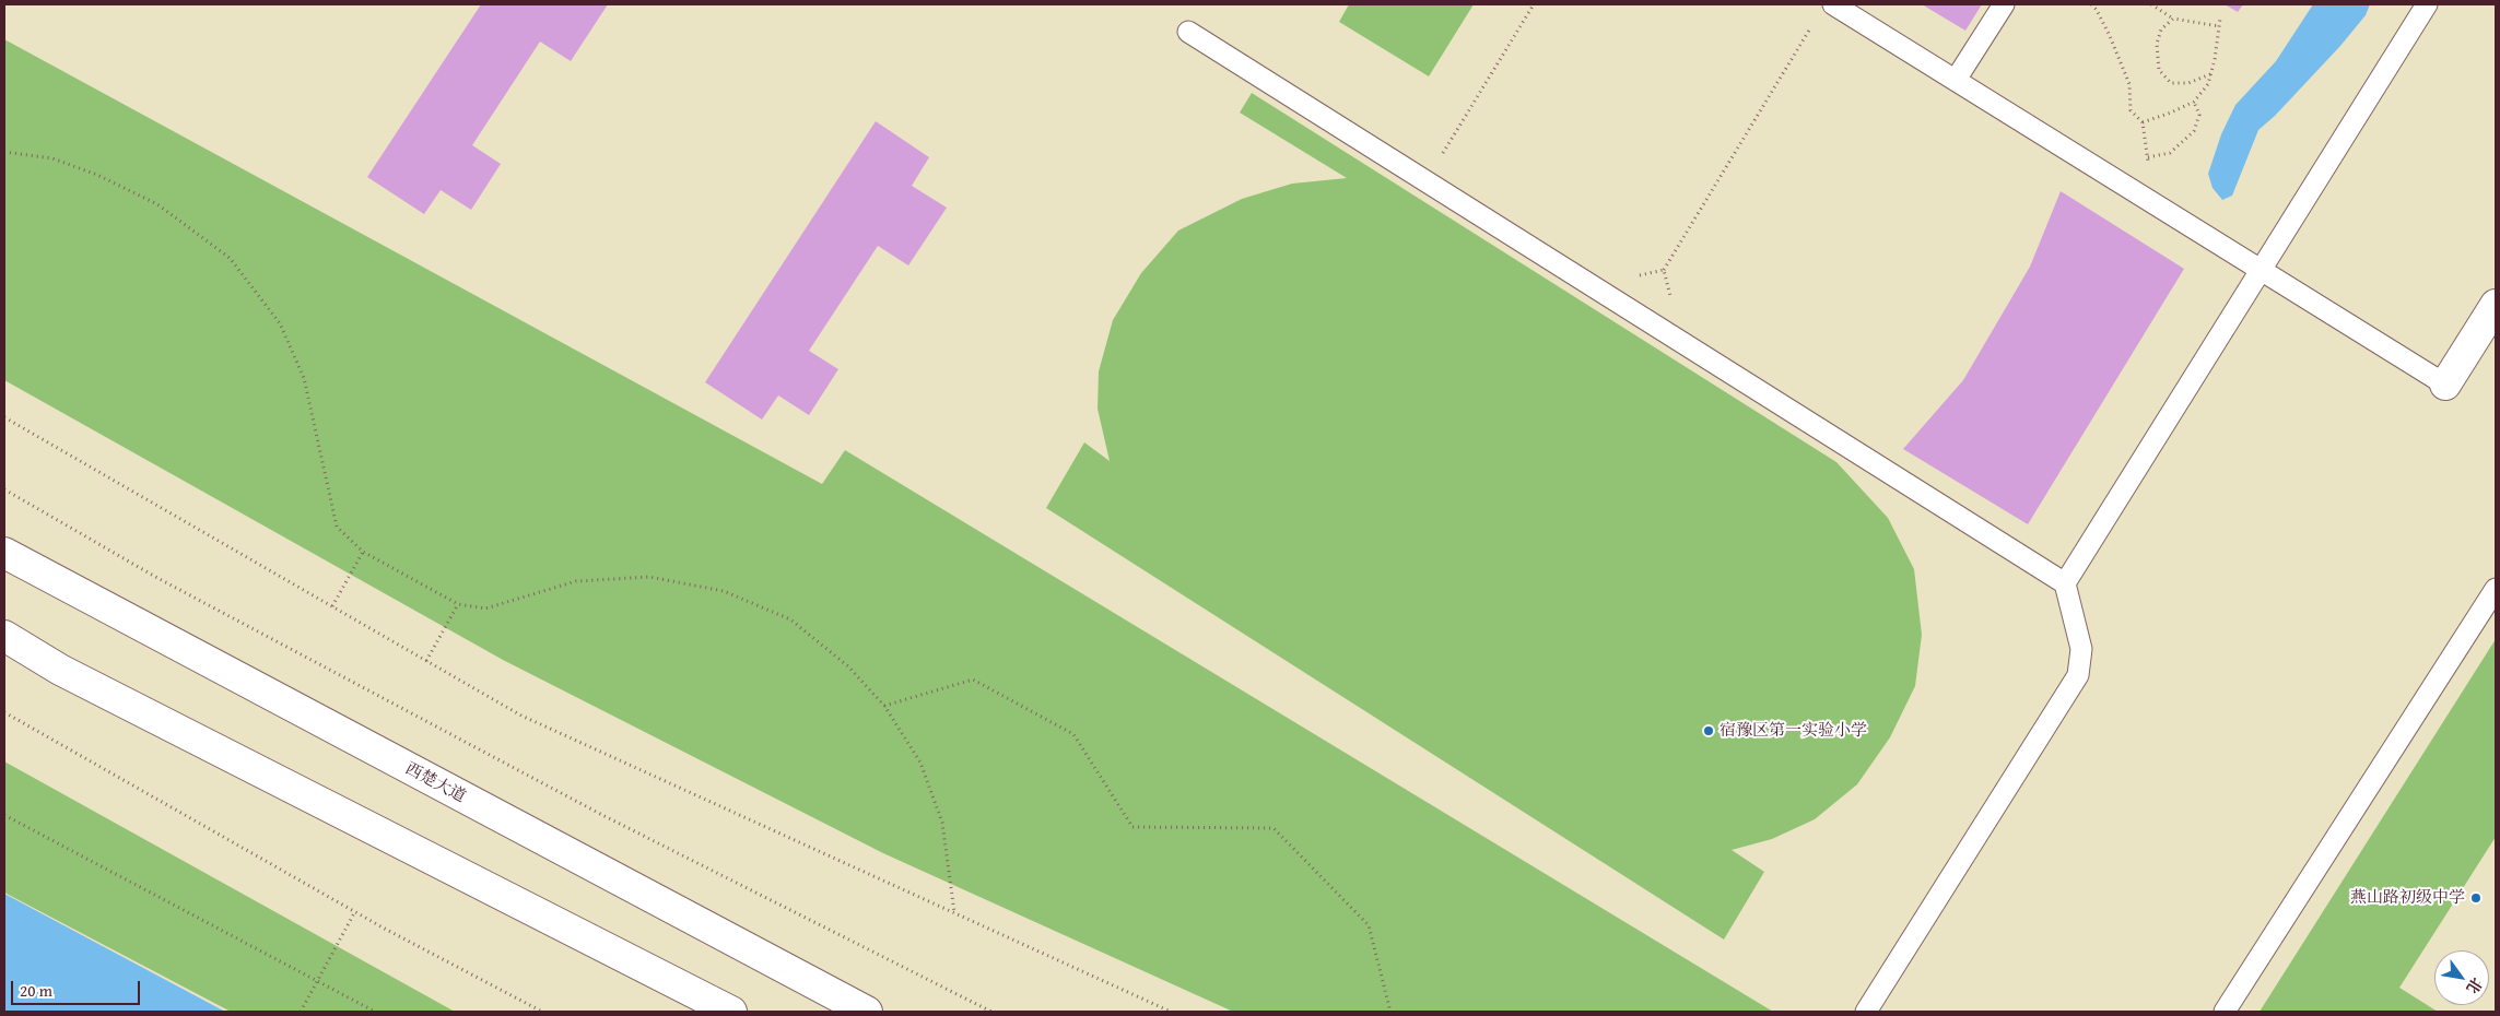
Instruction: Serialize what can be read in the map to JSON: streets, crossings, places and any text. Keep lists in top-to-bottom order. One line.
{"streets":{"main road":["西楚大道"]},"places":["宿豫区第一实验小学","燕山路初级中学"],"scale_bar":"20 m","north":"bottom right"}
